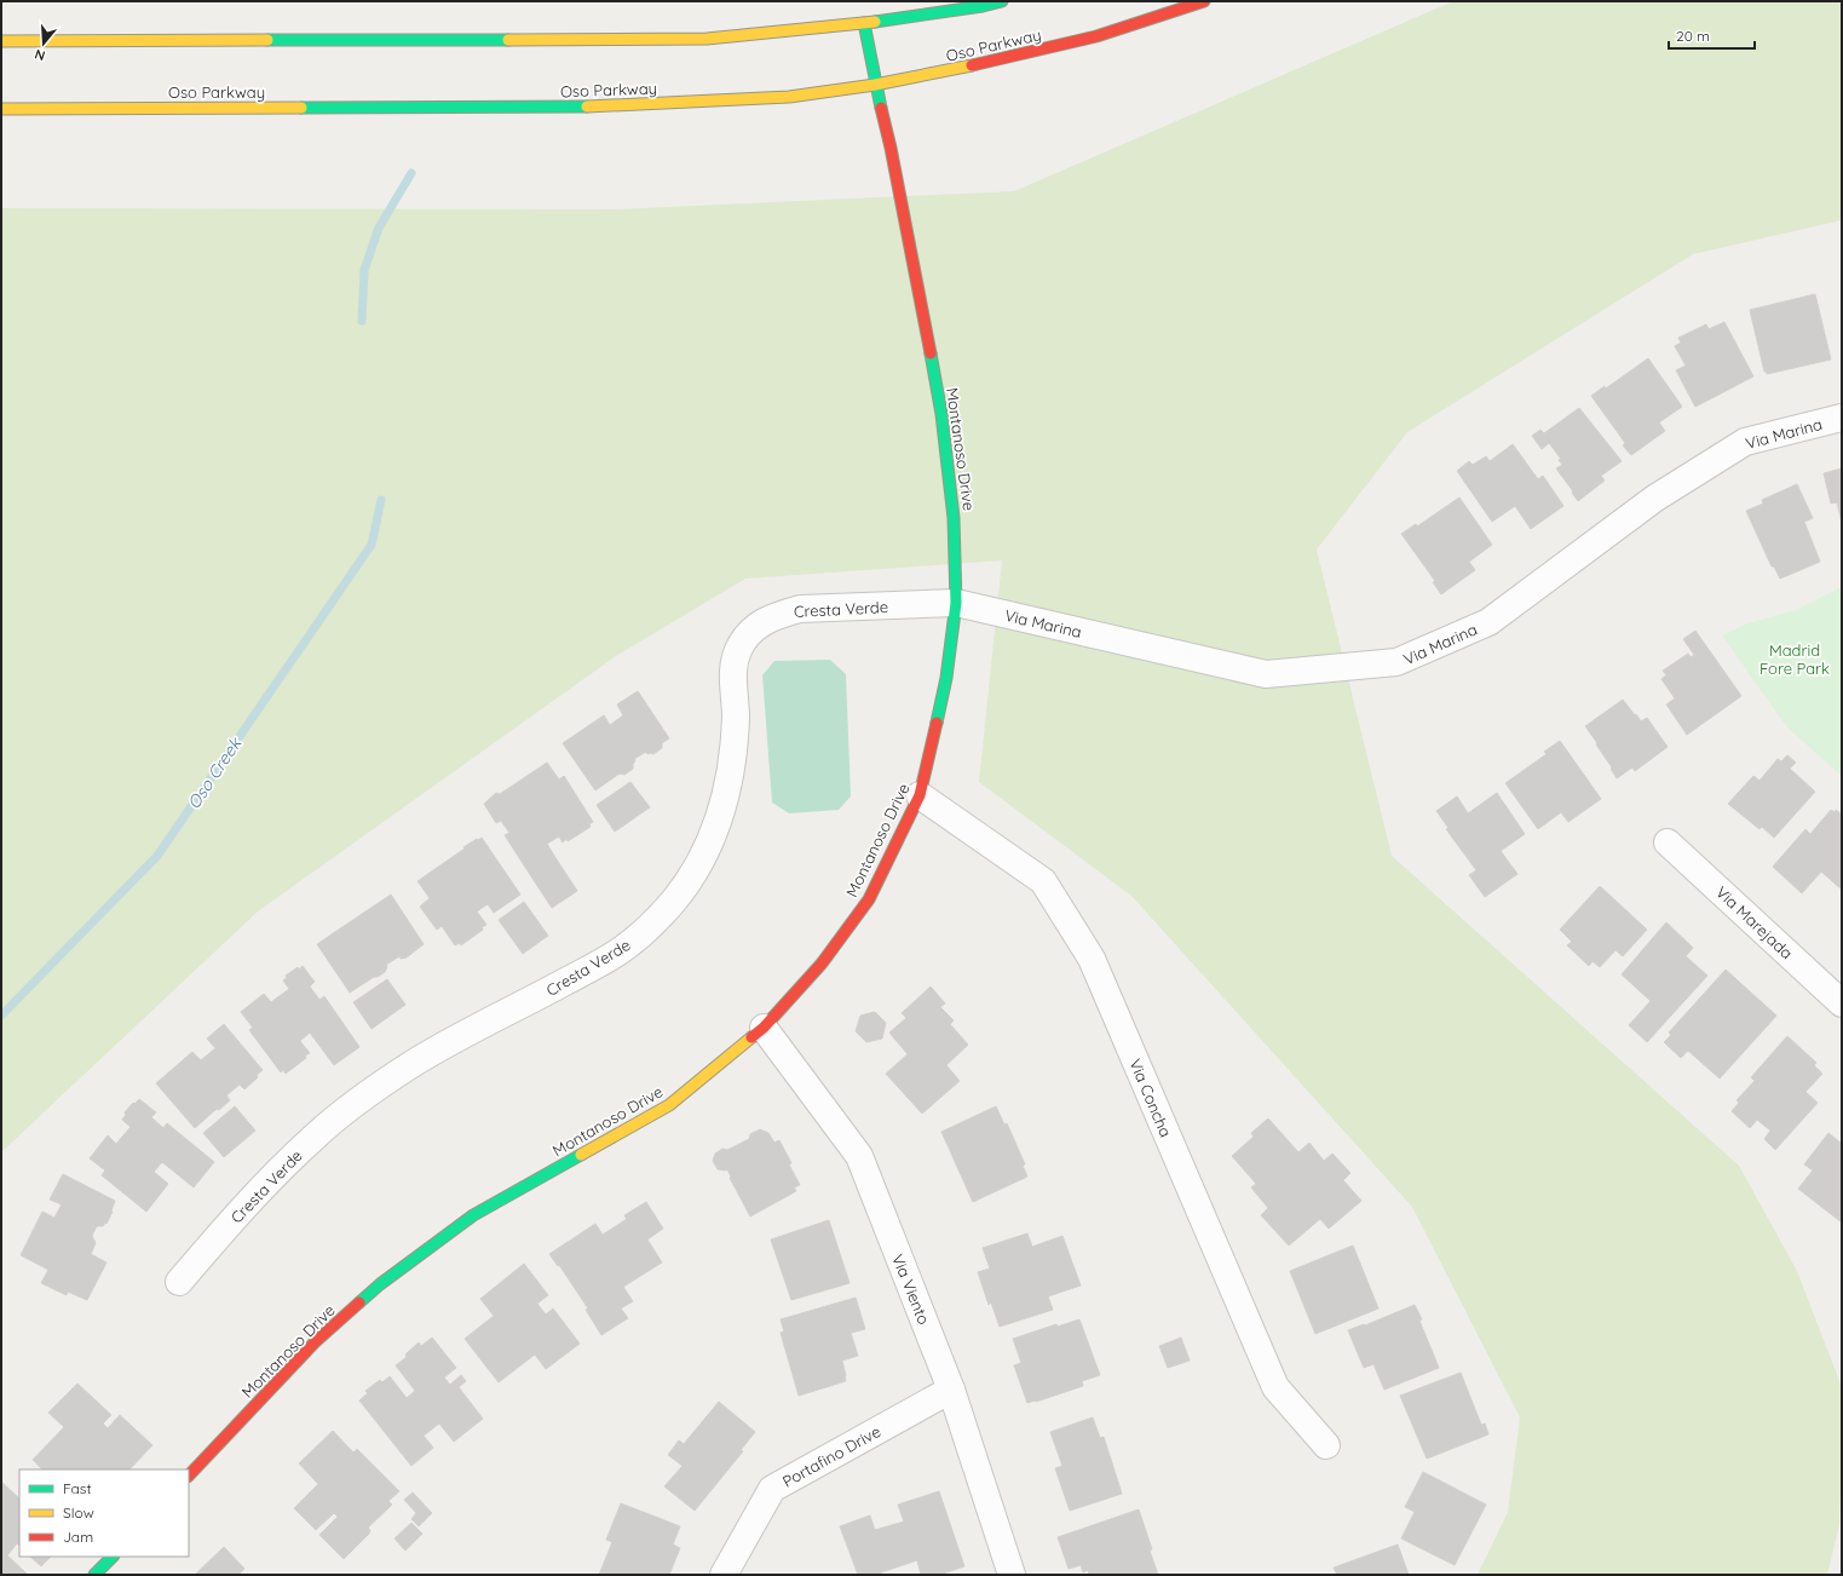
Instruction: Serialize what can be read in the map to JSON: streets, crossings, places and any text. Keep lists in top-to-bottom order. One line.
{"streets":{"main road":["Oso Parkway","Montanoso Drive"],"street":["Via Marina","Cresta Verde","Via Marejada","Via Concha","Via Viento","Portafino Drive"]},"crossings":[["Oso Parkway","Montanoso Drive"],["Via Marina","Montanoso Drive"],["Via Marina","Cresta Verde"],["Montanoso Drive","Cresta Verde"],["Montanoso Drive","Via Concha"],["Montanoso Drive","Via Viento"],["Via Viento","Portafino Drive"]],"water":["Oso Creek"],"parks":["Madrid Fore Park"],"legend":["Fast","Slow","Jam"],"scale_bar":"20 m","north":"bottom"}
